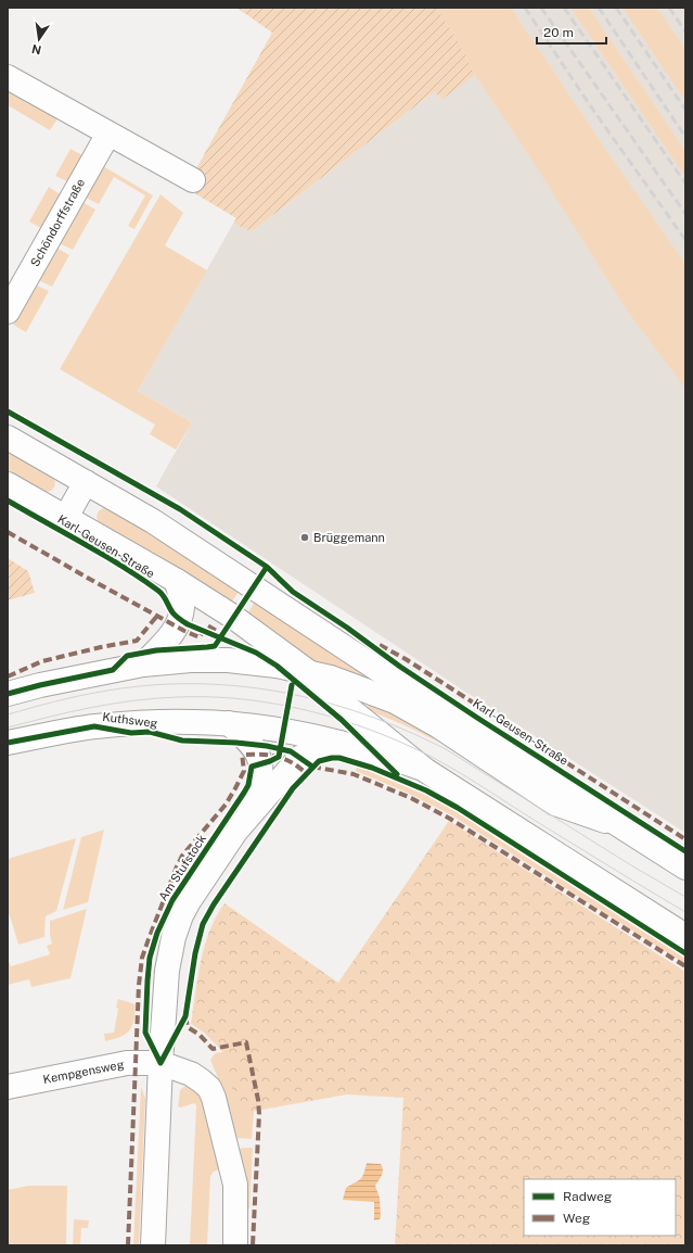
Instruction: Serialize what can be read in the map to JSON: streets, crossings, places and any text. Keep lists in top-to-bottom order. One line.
{"streets":{"street":["Schöndorffstraße","Karl-Geusen-Straße","Kuthsweg","Am Stufstock","Kempgensweg"]},"crossings":[["Karl-Geusen-Straße","Kuthsweg"],["Karl-Geusen-Straße","Am Stufstock"],["Kuthsweg","Am Stufstock"],["Am Stufstock","Kempgensweg"]],"places":["Brüggemann"],"legend":["Radweg","Weg"],"scale_bar":"20 m","north":"bottom"}
